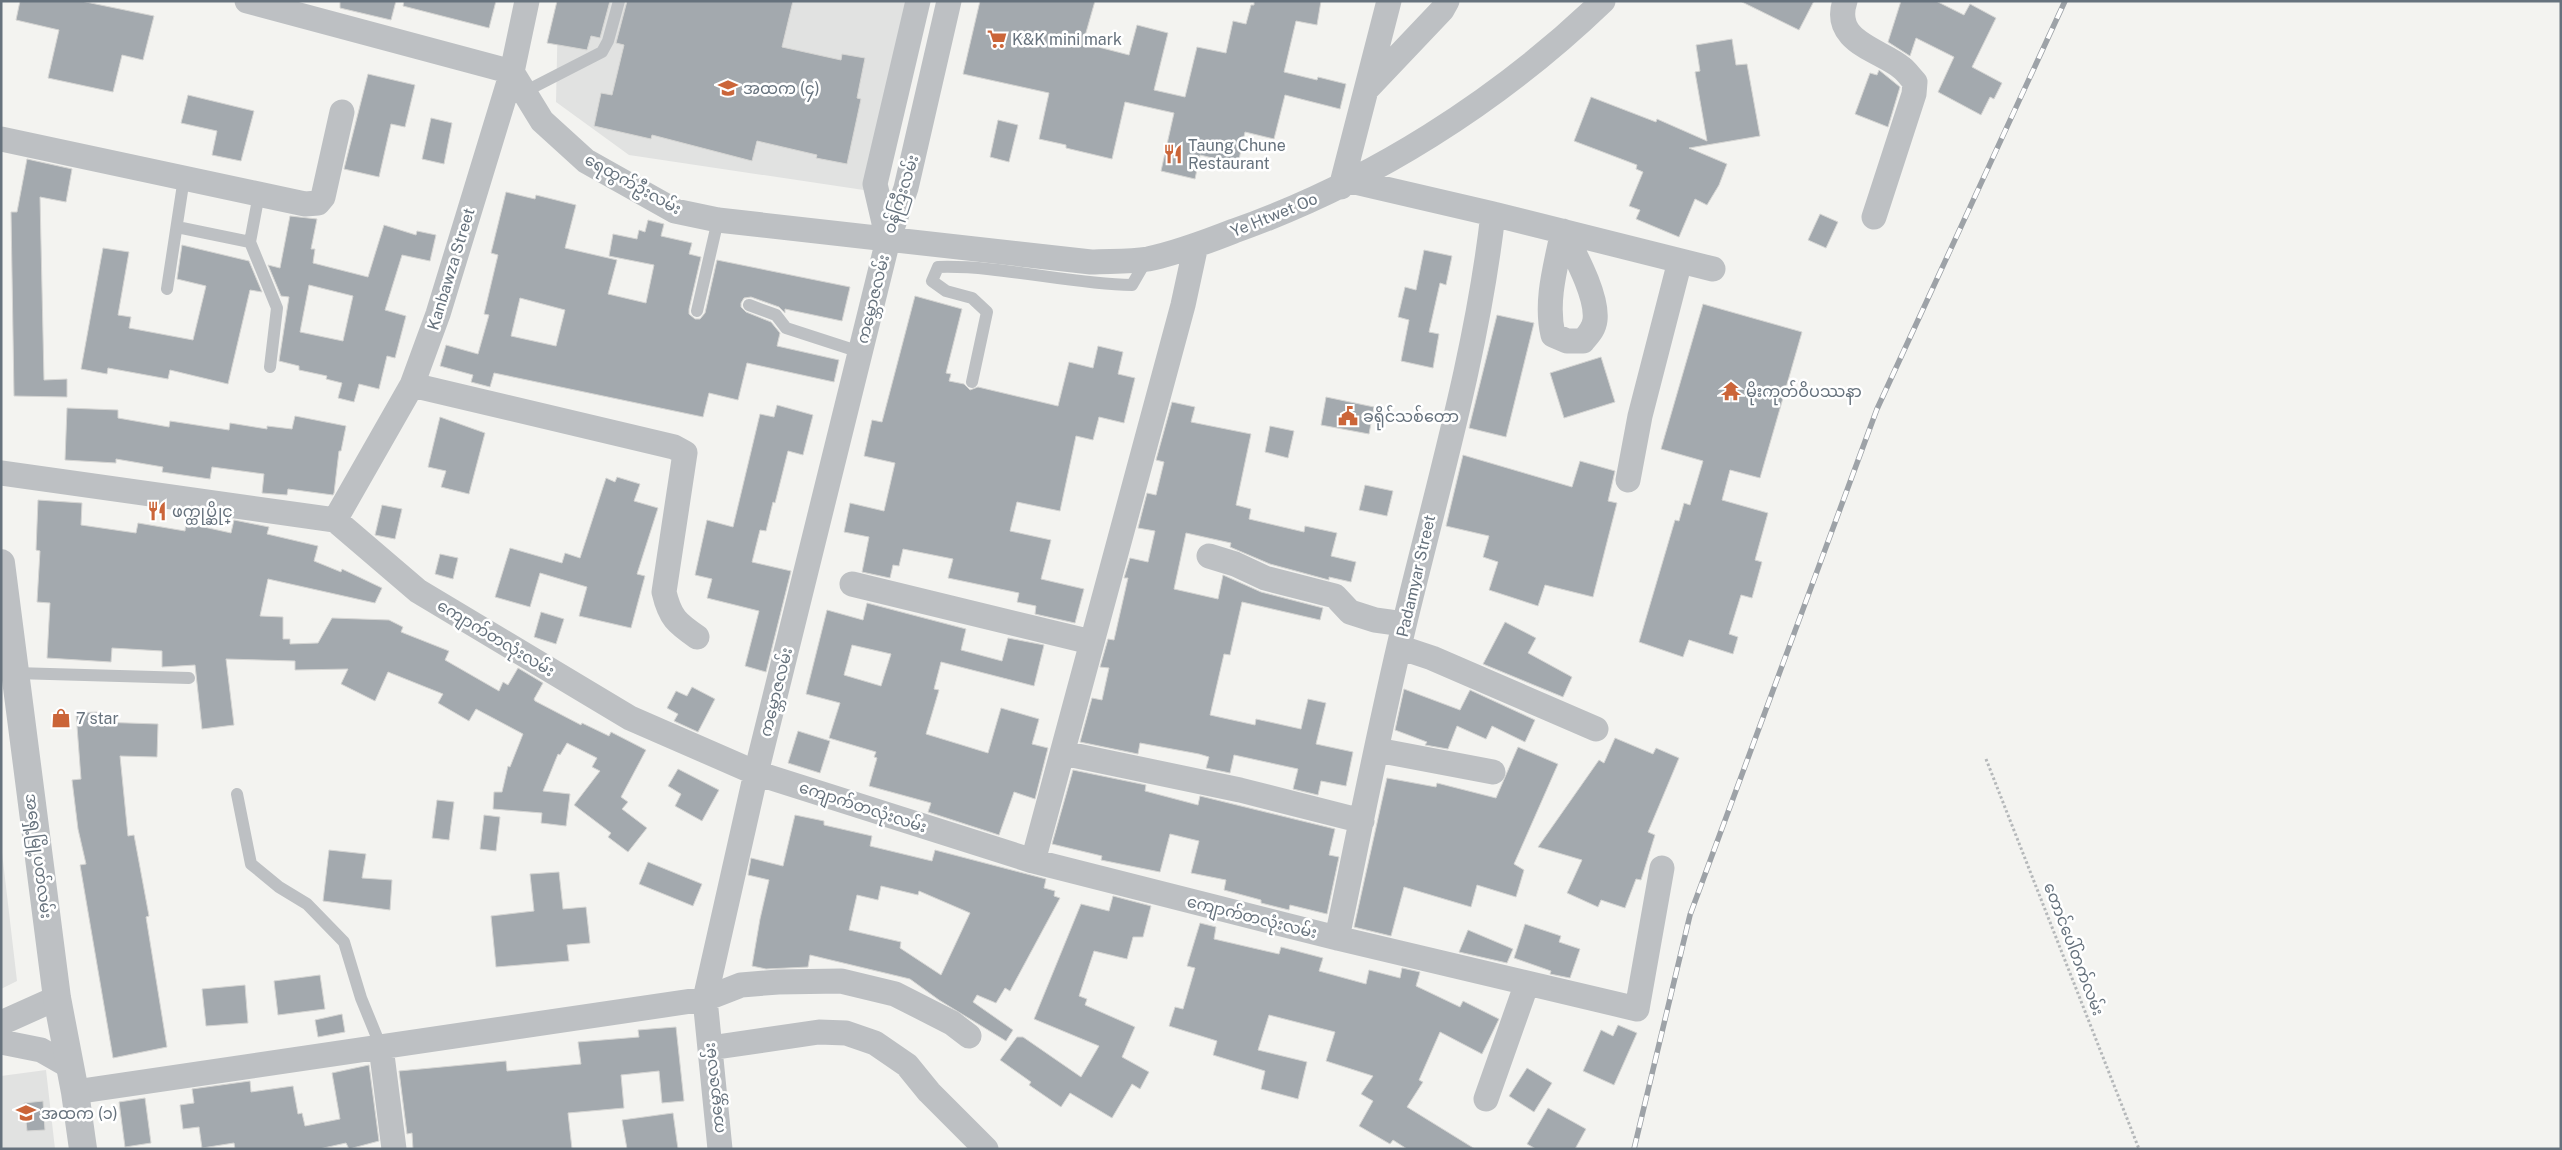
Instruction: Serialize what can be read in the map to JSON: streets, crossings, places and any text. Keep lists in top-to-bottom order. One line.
{"streets":{"street":["ရေထွက်ဦးလမ်း","ဝန်ကြီးလမ်း","Ye Htwet Oo","Kanbawza Street","ကမ္ဘောဇလမ်း","Padamyar Street","ကျောက်တလုံးလမ်း","အရှေ့မြို့ပတ်လမ်း"],"path":["တောင်ပေါ်တက်လမ်း"]},"crossings":[["ရေထွက်ဦးလမ်း","ဝန်ကြီးလမ်း"],["ရေထွက်ဦးလမ်း","Ye Htwet Oo"],["ရေထွက်ဦးလမ်း","Kanbawza Street"],["ရေထွက်ဦးလမ်း","ကမ္ဘောဇလမ်း"],["ဝန်ကြီးလမ်း","Ye Htwet Oo"],["ဝန်ကြီးလမ်း","ကမ္ဘောဇလမ်း"],["Ye Htwet Oo","ကမ္ဘောဇလမ်း"],["Kanbawza Street","ကျောက်တလုံးလမ်း"],["ကမ္ဘောဇလမ်း","ကျောက်တလုံးလမ်း"],["Padamyar Street","ကျောက်တလုံးလမ်း"]],"places":{"supermarket":["K&K mini mark"],"school or university":["အထက (၄)","အထက (၁)"],"restaurant":["Taung Chune Restaurant","ဖက္ထုပ္ဆိုင္"],"temple":["မိုးကုတ်ဝိပဿနာ"],"public building":["ခရိုင်သစ်တော"],"shop":["7 star"]}}
